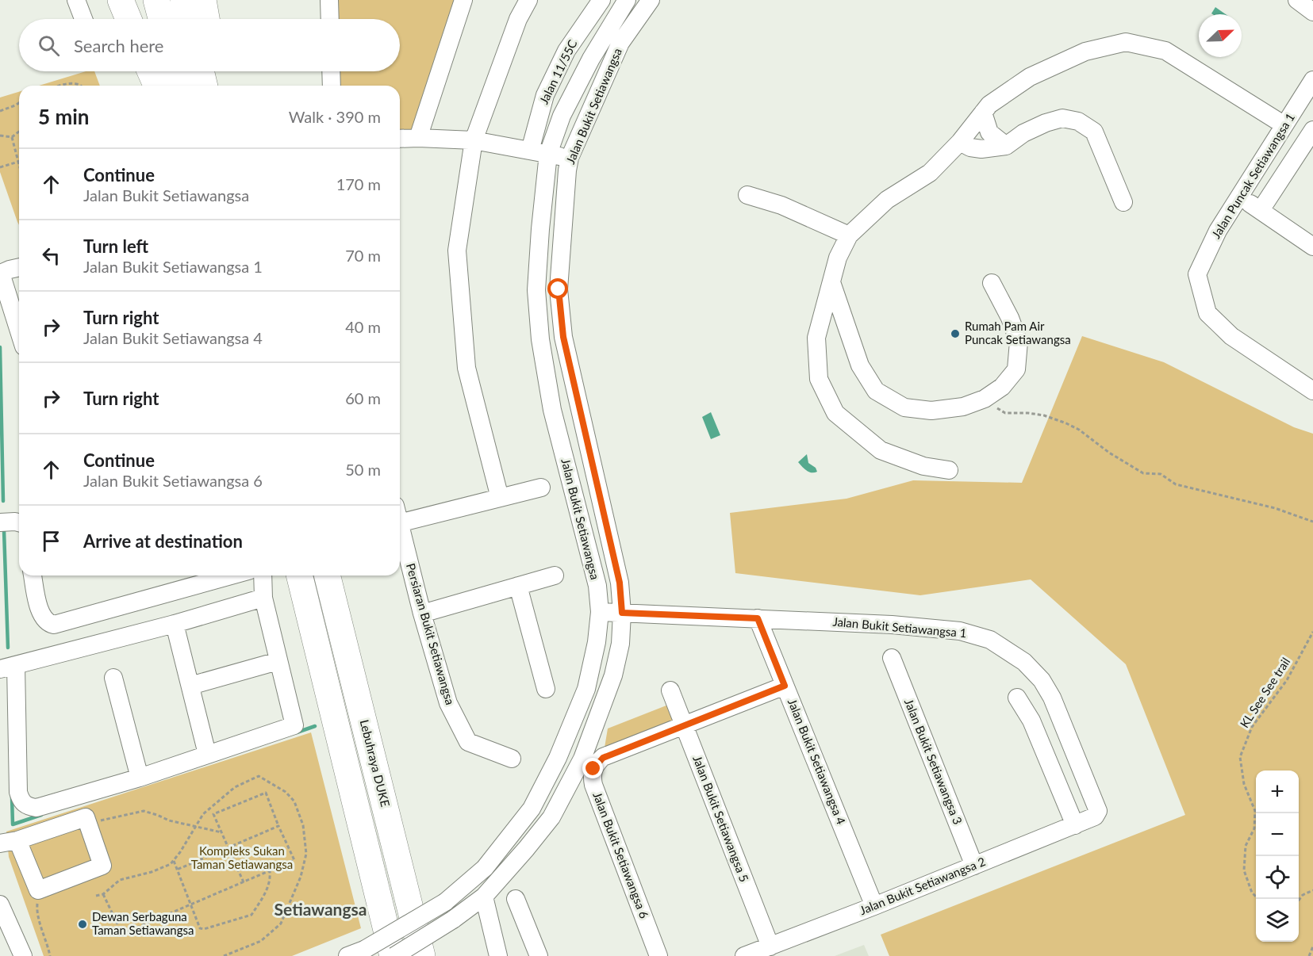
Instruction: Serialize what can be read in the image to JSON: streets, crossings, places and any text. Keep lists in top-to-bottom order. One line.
{"streets":{"highway":["Lebuhraya DUKE"],"street":["Jalan 11/55C","Jalan Bukit Setiawangsa","Jalan Puncak Setiawangsa 1","Jalan Bukit Setiawangsa 1","Persiaran Bukit Setiawangsa","Jalan Bukit Setiawangsa 4","Jalan Bukit Setiawangsa 3","Jalan Bukit Setiawangsa 5","Jalan Bukit Setiawangsa 6","Jalan Bukit Setiawangsa 2"],"path":["KL See See trail"]},"crossings":[["Jalan Bukit Setiawangsa","Jalan Bukit Setiawangsa 1"],["Jalan Bukit Setiawangsa 1","Jalan Bukit Setiawangsa 4"],["Jalan Bukit Setiawangsa 1","Jalan Bukit Setiawangsa 2"],["Jalan Bukit Setiawangsa 4","Jalan Bukit Setiawangsa 6"],["Jalan Bukit Setiawangsa 4","Jalan Bukit Setiawangsa 2"],["Jalan Bukit Setiawangsa 3","Jalan Bukit Setiawangsa 2"],["Jalan Bukit Setiawangsa 5","Jalan Bukit Setiawangsa 6"],["Jalan Bukit Setiawangsa 5","Jalan Bukit Setiawangsa 2"]],"districts":["Setiawangsa"],"parks":["Kompleks Sukan Taman Setiawangsa"],"places":["Rumah Pam Air Puncak Setiawangsa","Dewan Serbaguna Taman Setiawangsa"],"north":"top right","page":{"search":"Search here","heading":["5 min","Walk · 390 m"],"list":[["Continue","Jalan Bukit Setiawangsa","170 m"],["Turn left","Jalan Bukit Setiawangsa 1","70 m"],["Turn right","Jalan Bukit Setiawangsa 4","40 m"],["Turn right","60 m"],["Continue","Jalan Bukit Setiawangsa 6","50 m"],"Arrive at destination"],"map_buttons":["+","−"]}}
